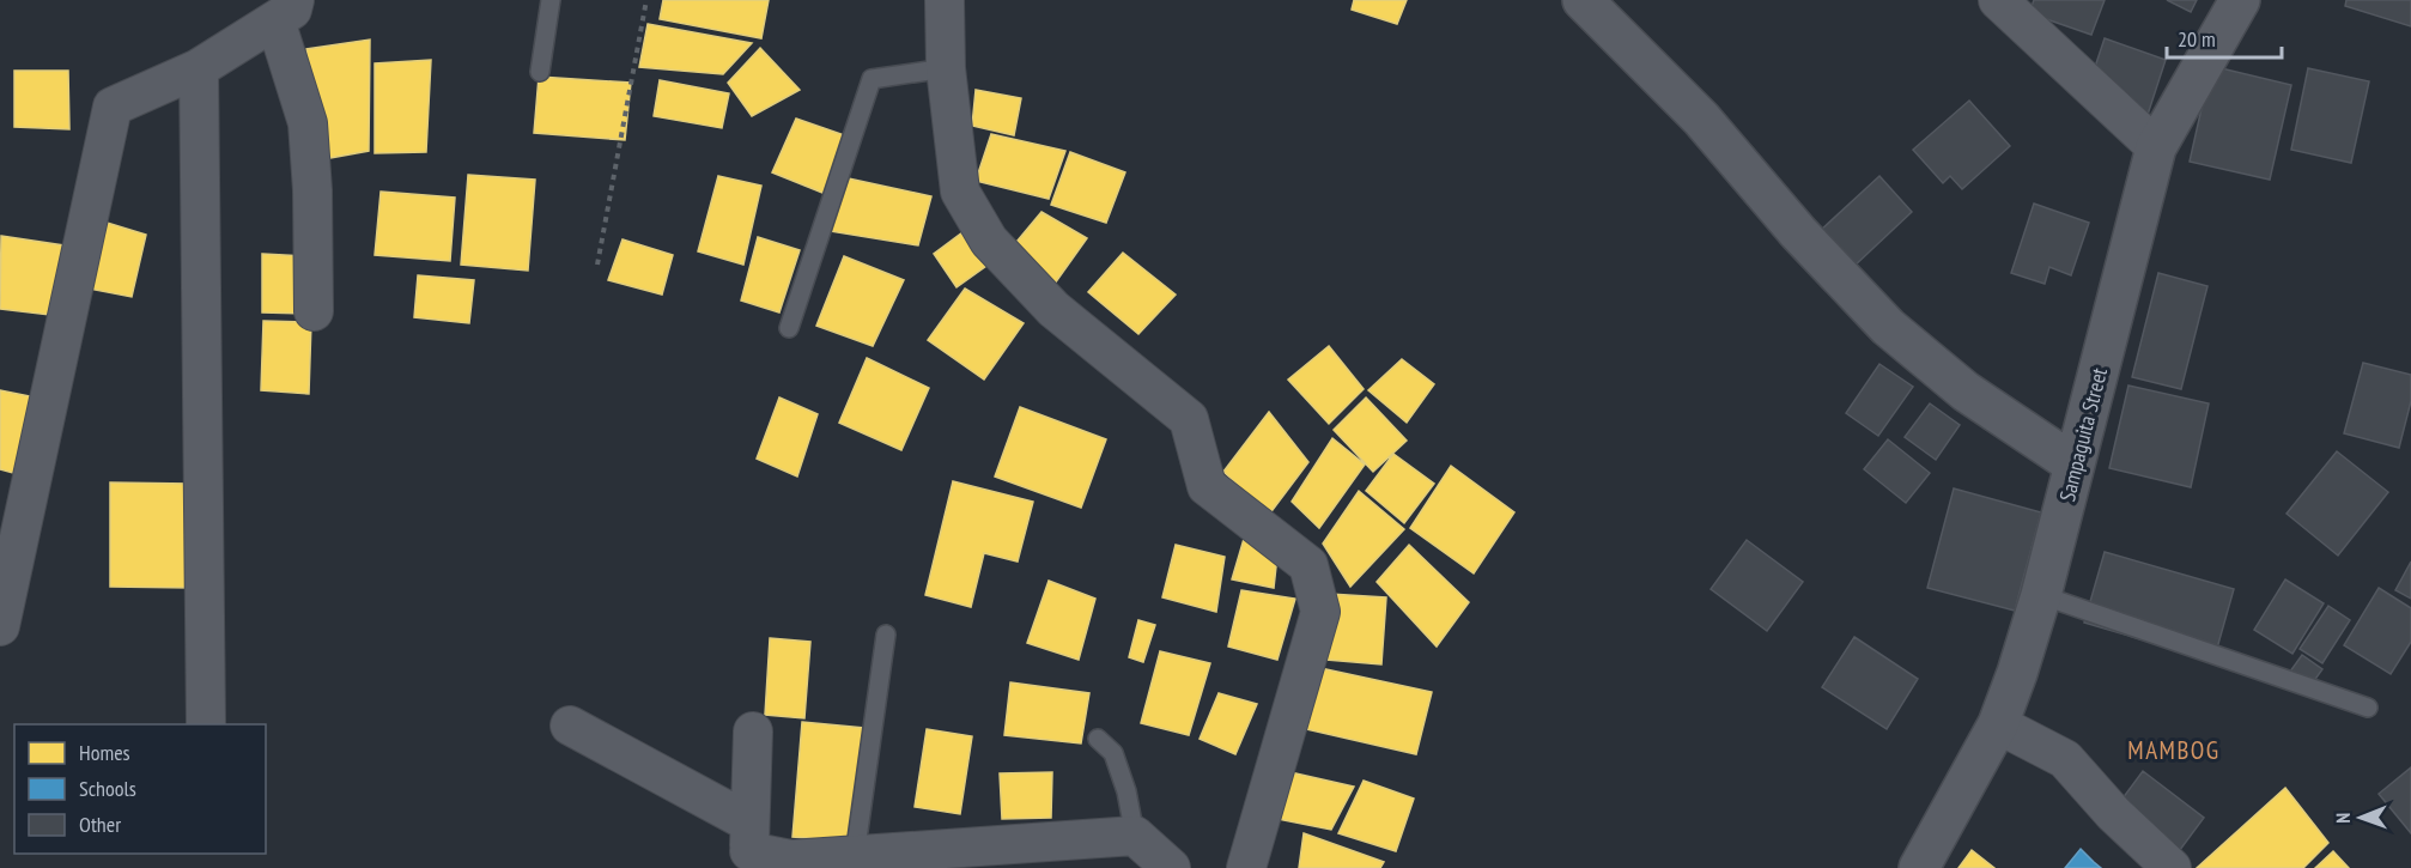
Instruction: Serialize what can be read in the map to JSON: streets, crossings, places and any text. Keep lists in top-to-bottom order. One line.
{"streets":{"street":["Sampaguita Street"]},"districts":["MAMBOG"],"legend":["Homes","Schools","Other"],"scale_bar":"20 m","north":"left"}
